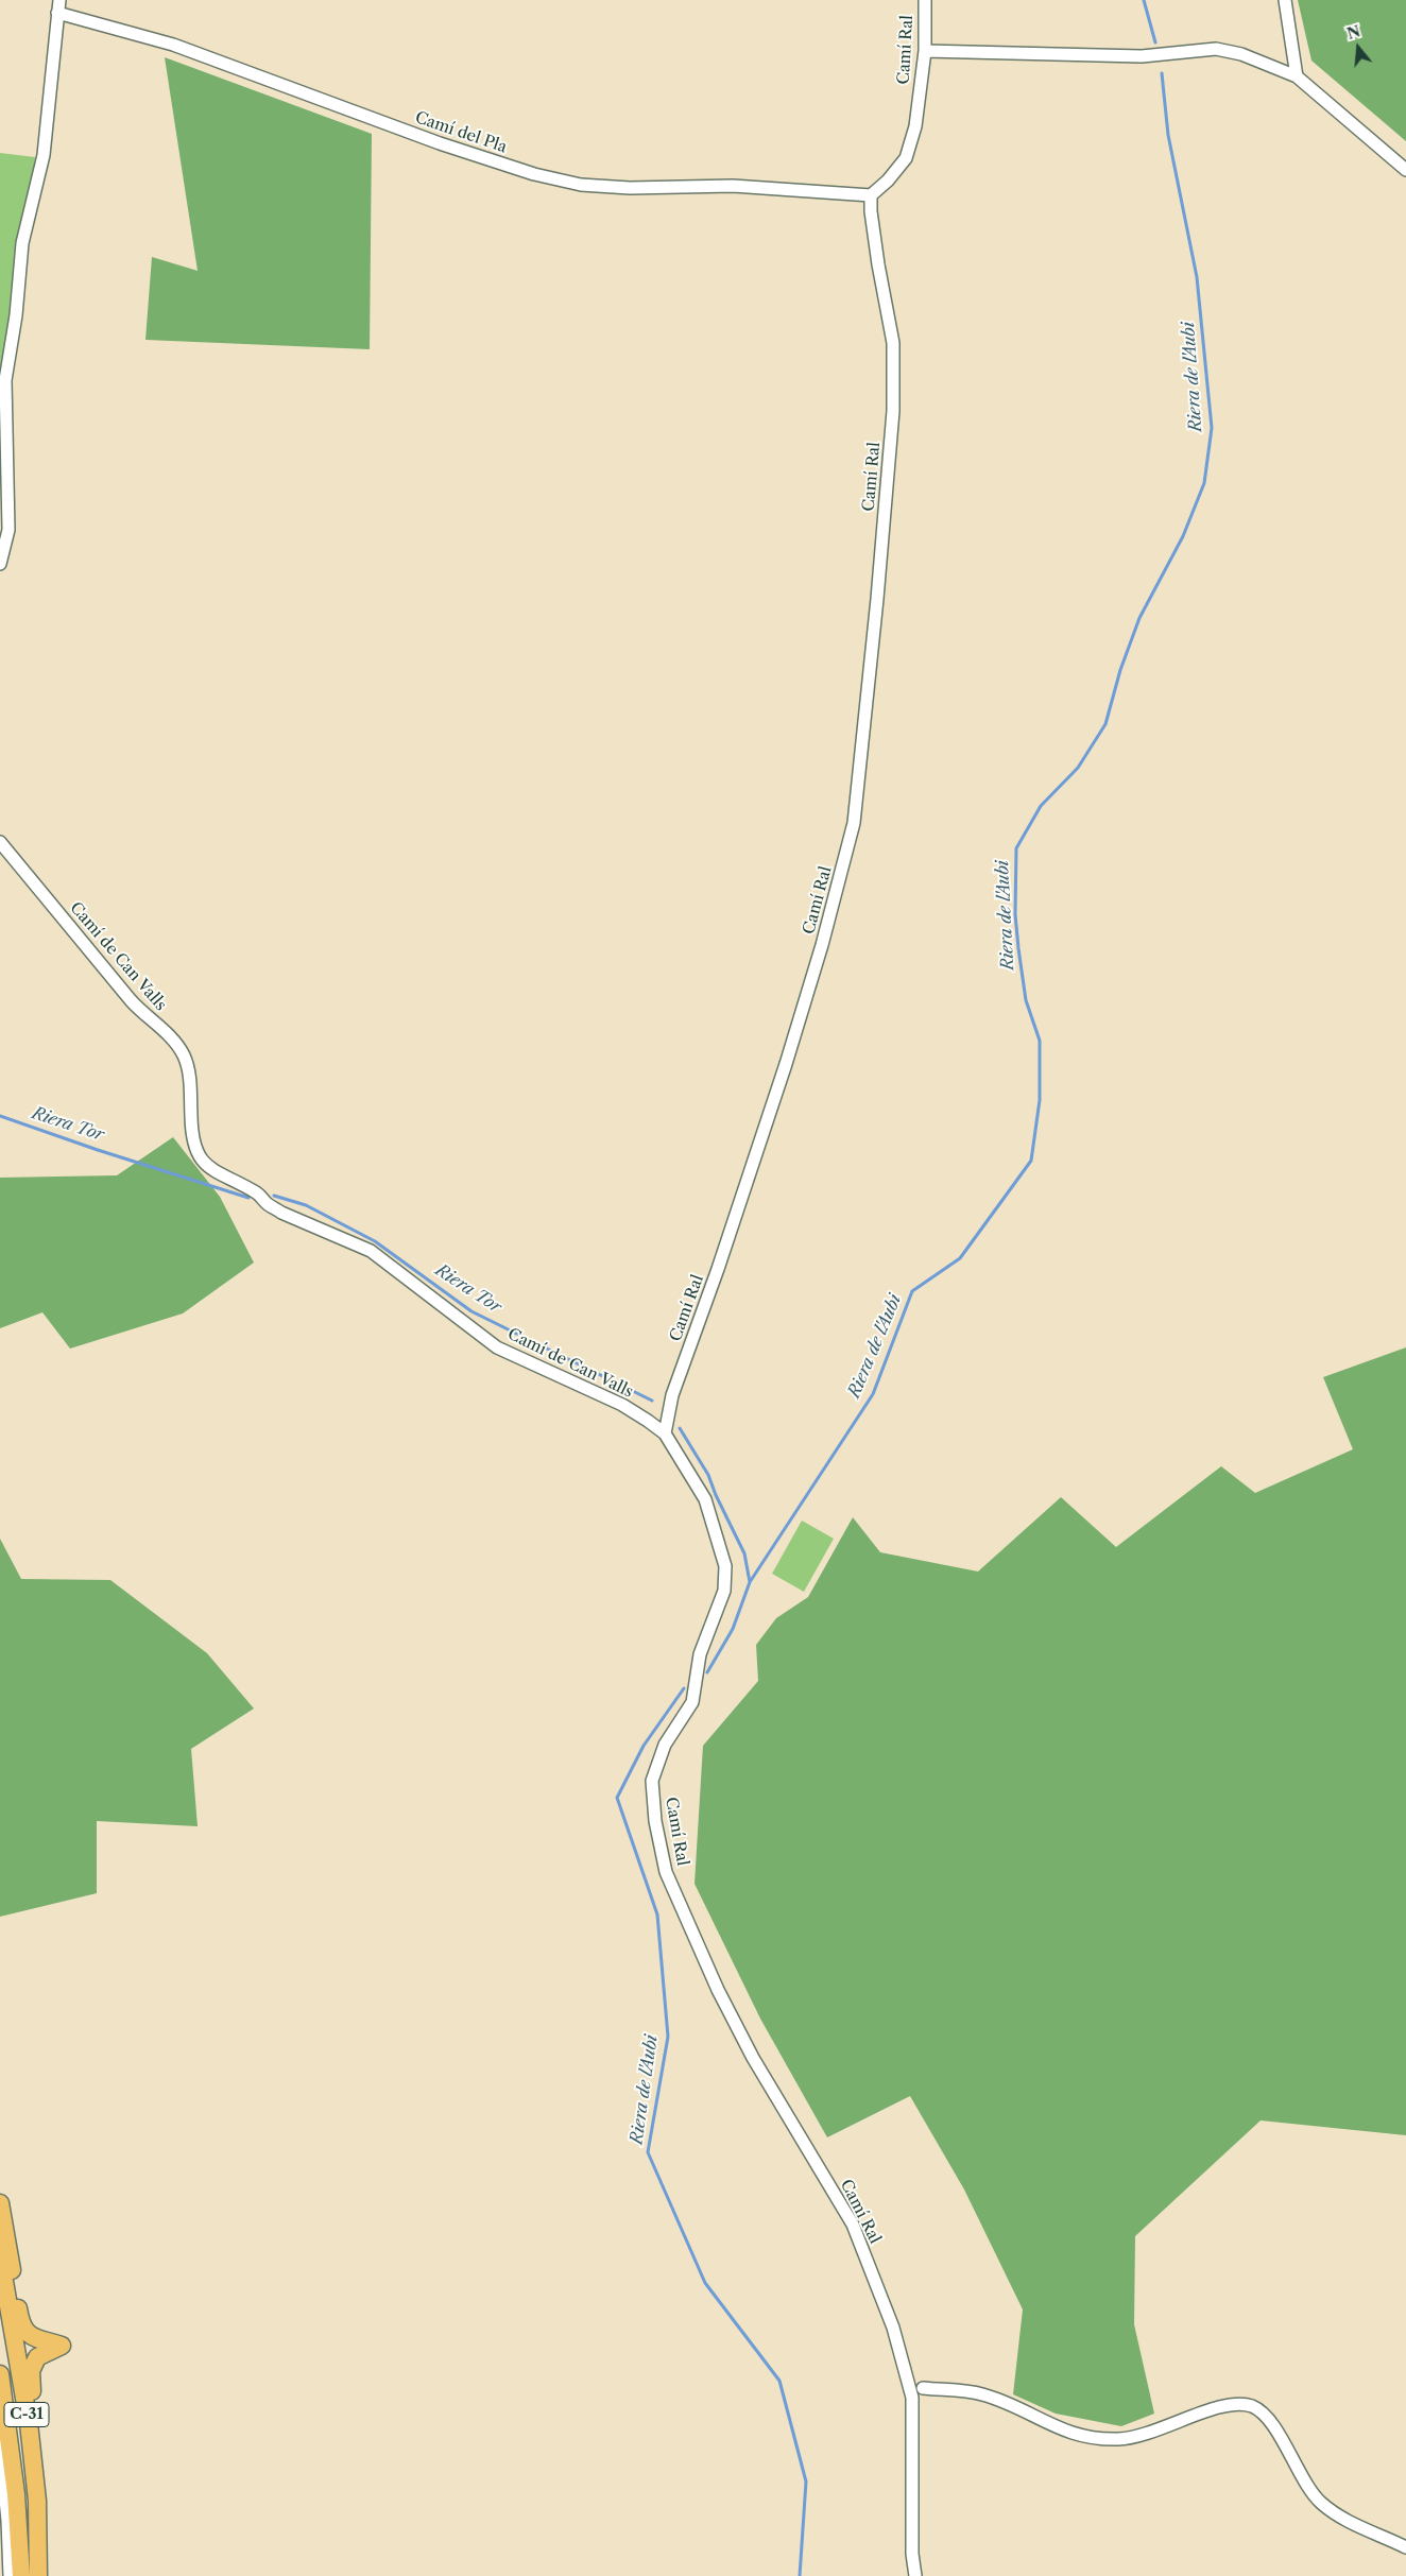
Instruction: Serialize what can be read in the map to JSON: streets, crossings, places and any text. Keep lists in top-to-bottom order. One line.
{"streets":{"highway":["C-31"],"street":["Camí Ral","Camí del Pla","Camí de Can Valls"]},"crossings":[["Camí Ral","Camí del Pla"],["Camí Ral","Camí de Can Valls"]],"water":["Riera de l'Aubi","Riera Tor"],"north":"top"}
